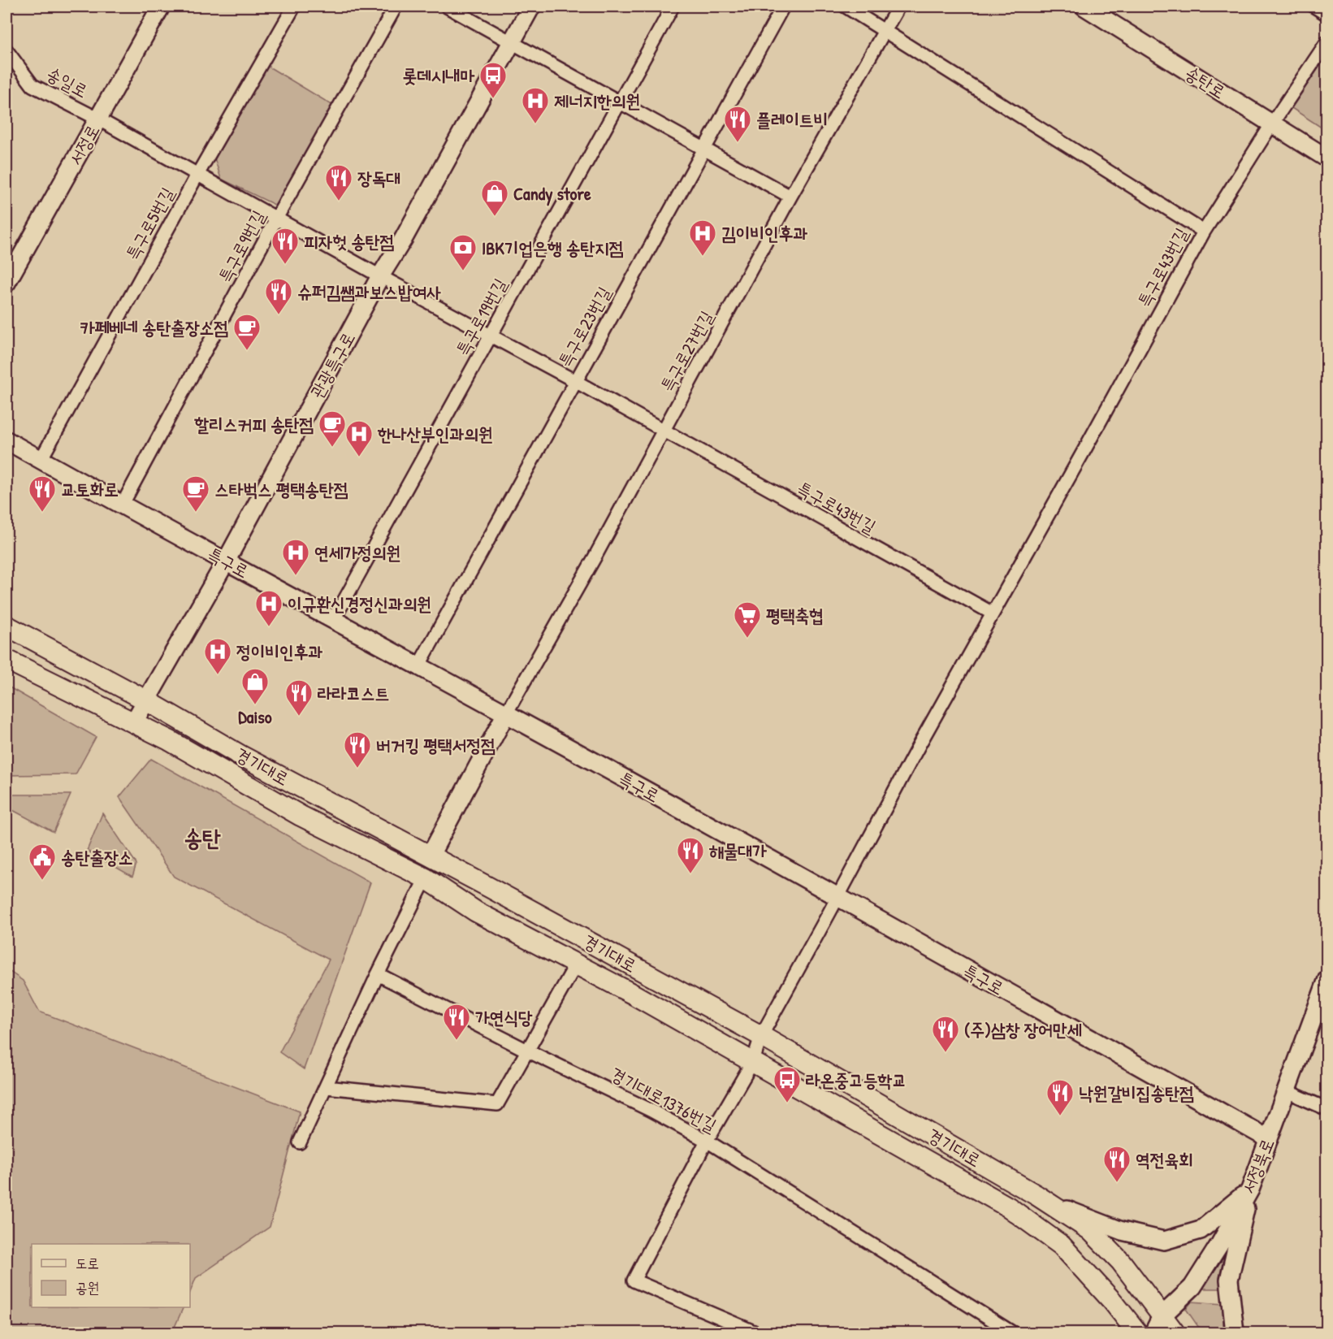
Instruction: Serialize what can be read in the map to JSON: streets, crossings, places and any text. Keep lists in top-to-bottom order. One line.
{"streets":{"main road":["경기대로"],"street":["송일로","송탄로","서정로","특구로5번길","특구로9번길","특구로43번길","특구로19번길","특구로23번길","특구로27번길","관광특구로","특구로","경기대로1376번길","서정북로"]},"crossings":[["송일로","서정로"],["송일로","특구로5번길"],["송일로","특구로9번길"],["송일로","특구로43번길"],["송일로","관광특구로"],["특구로5번길","특구로"],["특구로9번길","특구로"],["특구로43번길","특구로19번길"],["특구로43번길","특구로23번길"],["특구로43번길","특구로27번길"],["특구로43번길","관광특구로"],["특구로43번길","특구로"],["특구로43번길","경기대로"],["특구로43번길","경기대로1376번길"],["특구로19번길","특구로"],["특구로23번길","특구로"],["특구로27번길","특구로"],["관광특구로","특구로"],["관광특구로","경기대로"],["특구로","서정북로"],["경기대로","서정북로"]],"districts":["송탄"],"places":{"bus stop":["롯데시내마","라온중고등학교"],"hospital":["제너지한의원","김이비인후과","한나산부인과의원","연세가정의원","이규환신경정신과의원","정이비인후과"],"restaurant":["플레이트비","장독대","피자헛 송탄점","슈퍼김쌤과보스밥여사","교토화로","라라코스트","버거킹 평택서정점","해물대가","가연식당","(주)삼창 장어만세","낙원갈비집송탄점","역전육회"],"shop":["Candy store","Daiso"],"bank":["IBK기업은행 송탄지점"],"cafe":["카페베네 송탄출장소점","할리스커피 송탄점","스타벅스 평택송탄점"],"supermarket":["평택축협"],"public building":["송탄출장소"]},"legend":["도로","공원"]}
